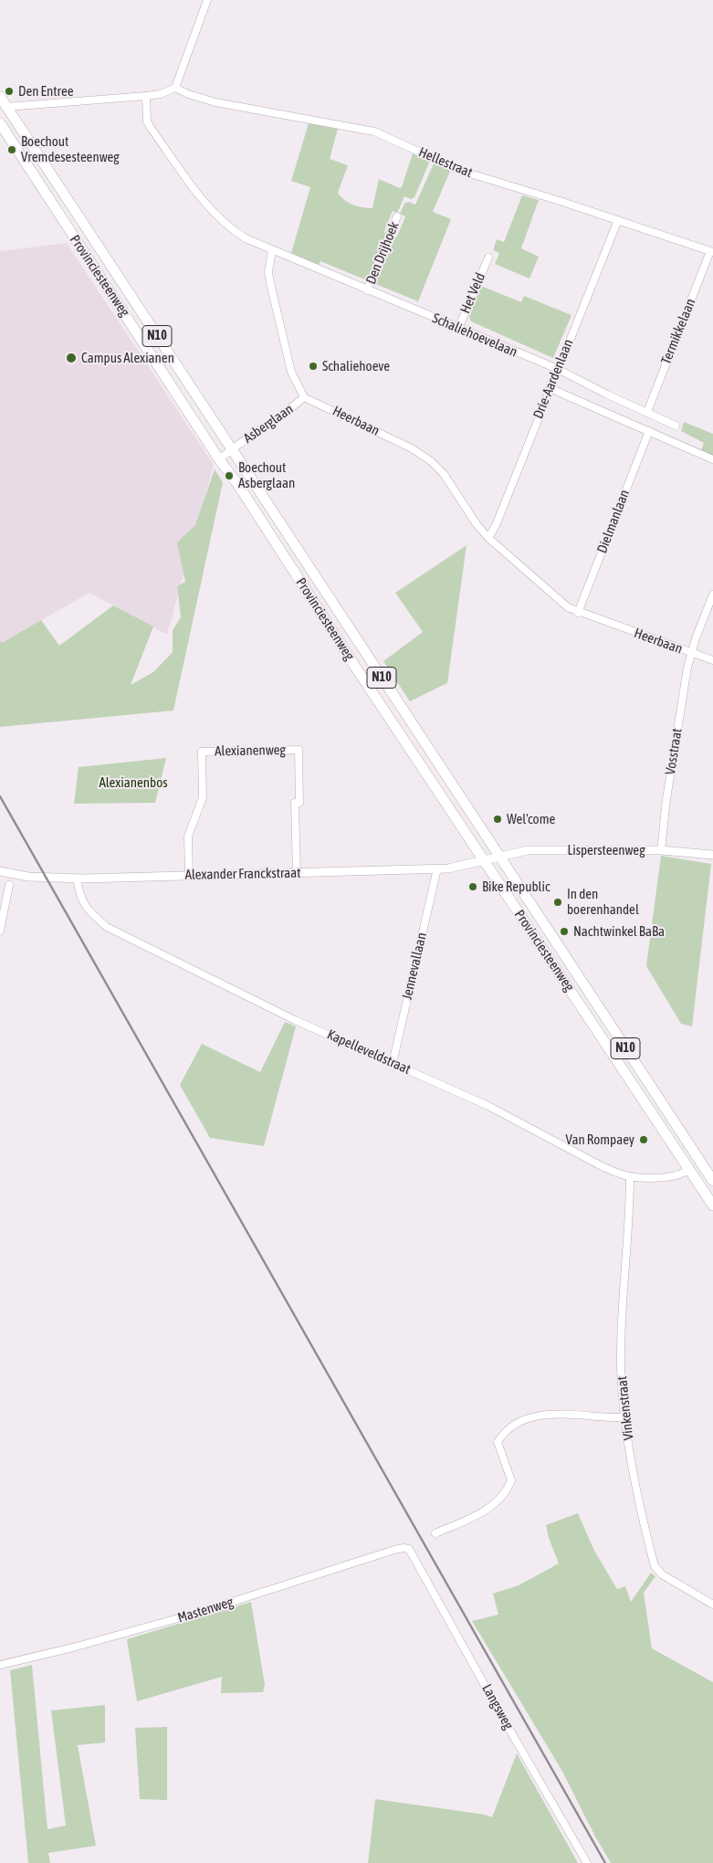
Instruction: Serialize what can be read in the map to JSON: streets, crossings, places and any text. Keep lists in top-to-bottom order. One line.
{"streets":{"main road":["Provinciesteenweg","N10"],"street":["Hellestraat","Den Drijhoek","Het Veld","Termikkelaan","Schaliehoevelaan","Drie-Aardenlaan","Heerbaan","Asberglaan","Dielmanlaan","Alexianenweg","Vosstraat","Lispersteenweg","Alexander Franckstraat","Jennevallaan","Kapelleveldstraat","Vinkenstraat","Mastenweg","Langsweg"]},"crossings":[["Hellestraat","Termikkelaan"],["Hellestraat","Drie-Aardenlaan"],["Den Drijhoek","Schaliehoevelaan"],["Provinciesteenweg","Asberglaan"],["Provinciesteenweg","Lispersteenweg"],["Provinciesteenweg","Alexander Franckstraat"],["Provinciesteenweg","Kapelleveldstraat"],["Het Veld","Schaliehoevelaan"],["Termikkelaan","Schaliehoevelaan"],["Schaliehoevelaan","Drie-Aardenlaan"],["Drie-Aardenlaan","Heerbaan"],["Heerbaan","Asberglaan"],["Heerbaan","Dielmanlaan"],["Heerbaan","Vosstraat"],["Alexianenweg","Alexander Franckstraat"],["Vosstraat","Lispersteenweg"],["Lispersteenweg","Alexander Franckstraat"],["Alexander Franckstraat","Jennevallaan"],["Alexander Franckstraat","Kapelleveldstraat"],["Jennevallaan","Kapelleveldstraat"],["Kapelleveldstraat","Vinkenstraat"],["Mastenweg","Langsweg"]],"parks":["Alexianenbos"],"places":["Den Entree","Boechout Vremdesesteenweg","Campus Alexianen","Schaliehoeve","Boechout Asberglaan","Wel'come","Bike Republic","In den boerenhandel","Nachtwinkel BaBa","Van Rompaey"]}
